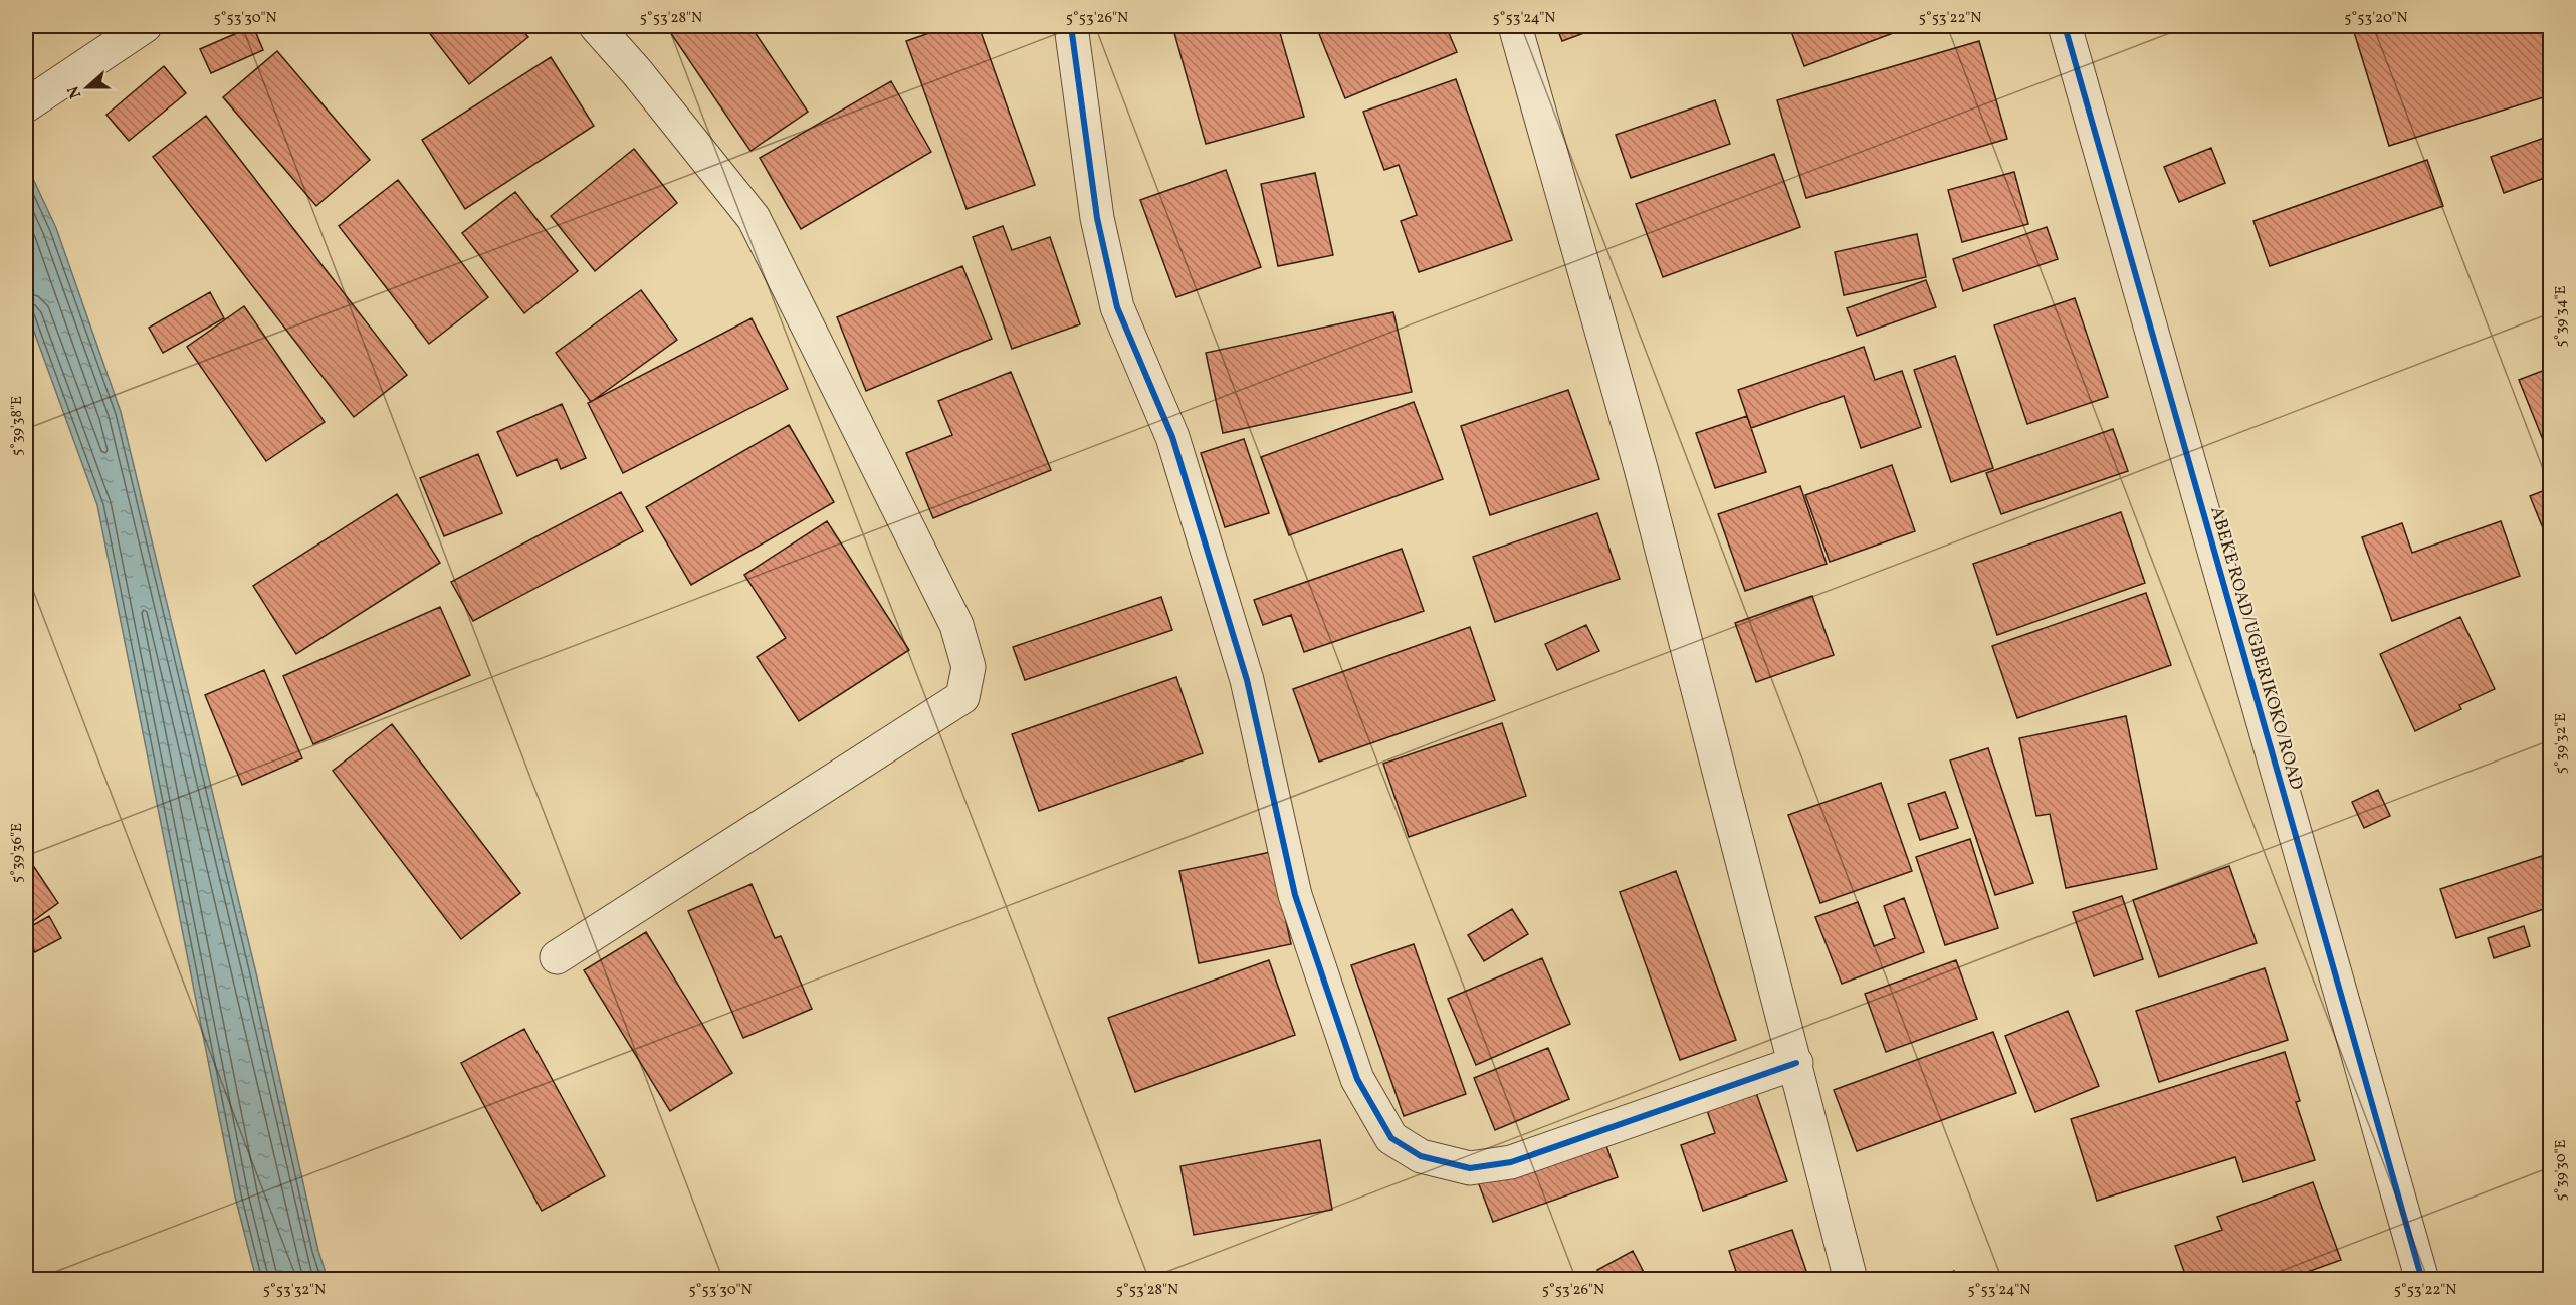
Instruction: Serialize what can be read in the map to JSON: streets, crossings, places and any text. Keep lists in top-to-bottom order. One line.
{"streets":{"street":["ABEKE ROAD/UGBERIKOKO/ROAD"]},"north":"left","coordinates":["5°53'30\"N","5°53'28\"N","5°53'26\"N","5°53'24\"N","5°53'22\"N","5°53'20\"N","5°39'34\"E","5°39'38\"E","5°39'32\"E","5°39'36\"E","5°39'30\"E","5°53'32\"N"]}
